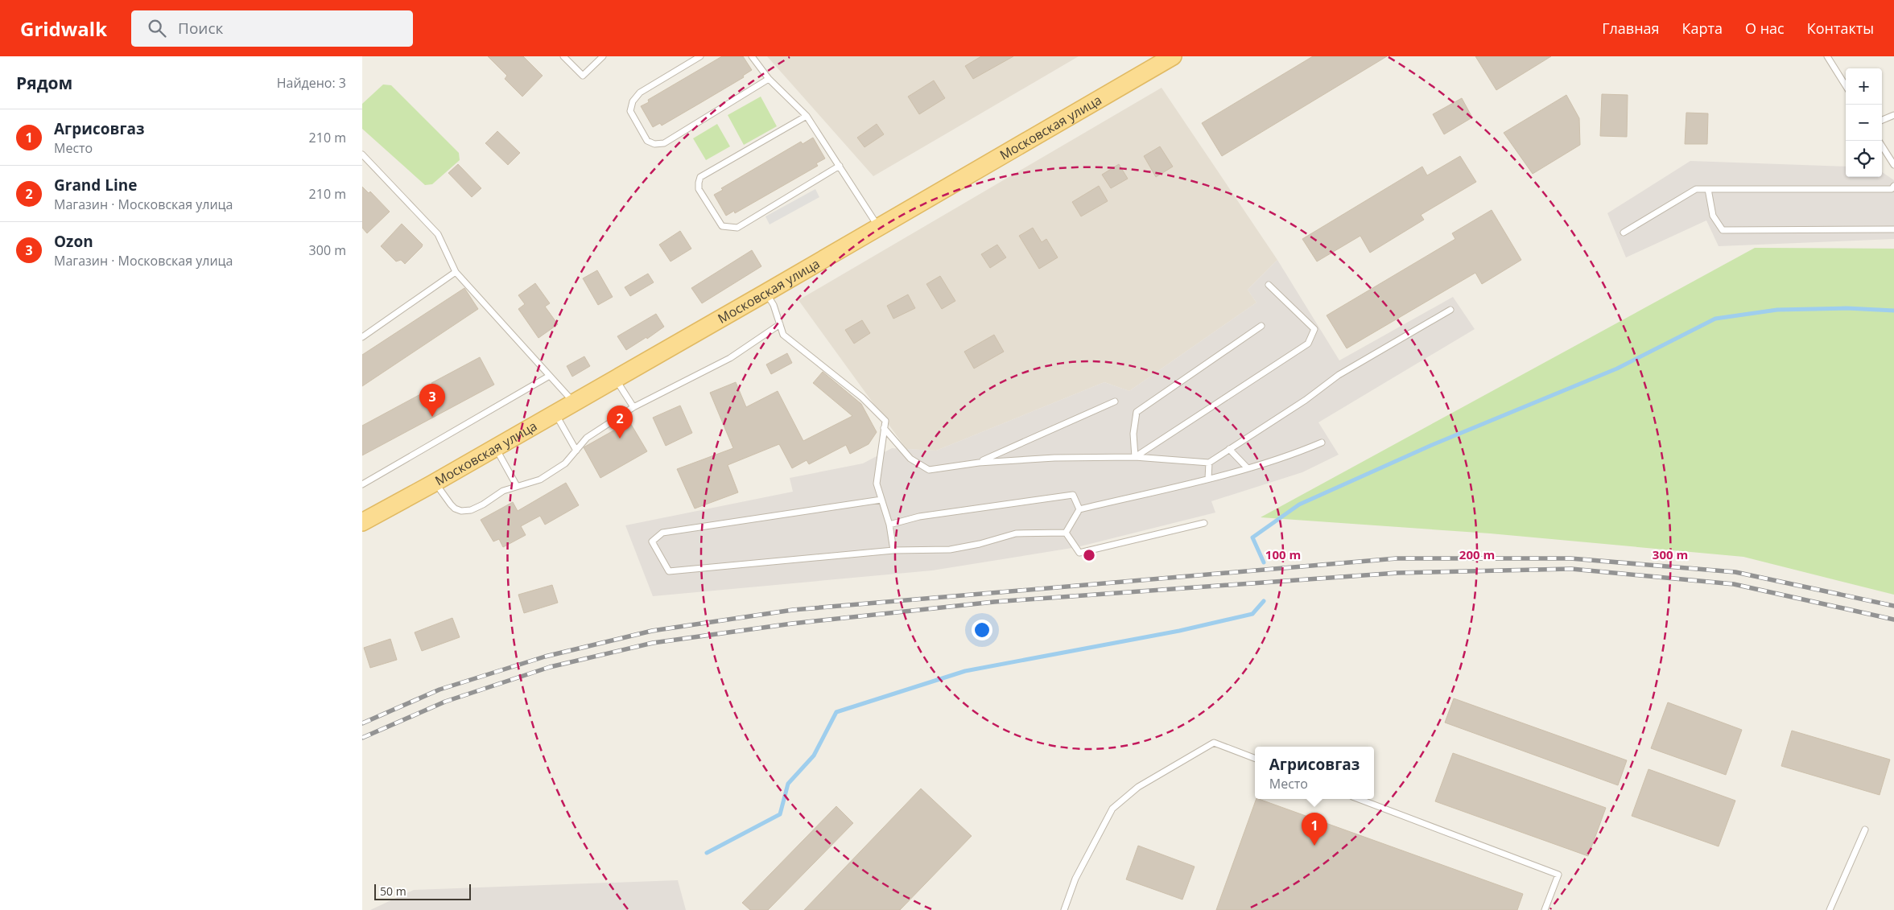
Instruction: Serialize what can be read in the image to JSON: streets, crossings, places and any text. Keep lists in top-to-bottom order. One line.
{"streets":{"main road":["Московская улица"]},"scale_bar":"50 m","page":{"header":"Gridwalk","search":"Поиск","nav":["Главная","Карта","О нас","Контакты"],"heading":["Рядом","Найдено: 3"],"map_buttons":["+","−"],"list":[{"mark":"1","name":"Агрисовгаз","note":"Место","value":"210 m"},{"mark":"2","name":"Grand Line","note":"Магазин · Московская улица","value":"210 m"},{"mark":"3","name":"Ozon","note":"Магазин · Московская улица","value":"300 m"}],"pins":["3","2","1"],"popup":["Агрисовгаз","Место"],"scale":"50 m"},"rings":["100 m","200 m","300 m"]}
